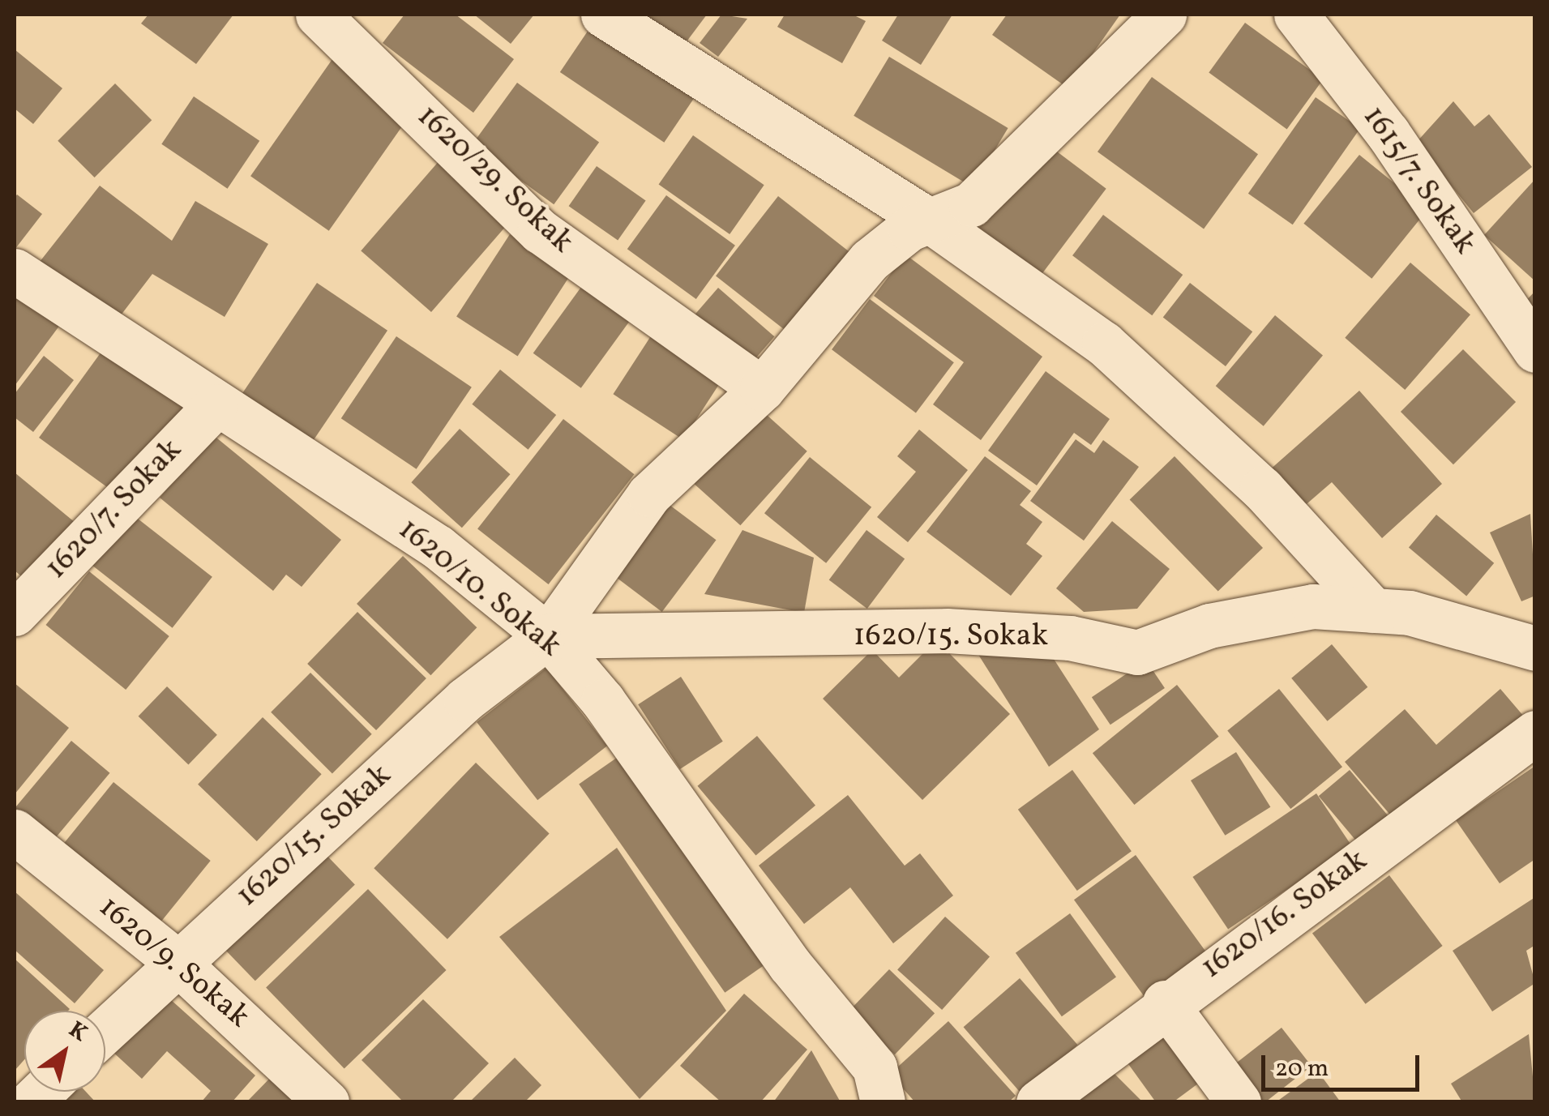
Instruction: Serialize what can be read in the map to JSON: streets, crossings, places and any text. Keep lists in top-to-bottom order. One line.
{"streets":{"street":["1620/29. Sokak","1615/7. Sokak","1620/7. Sokak","1620/10. Sokak","1620/15. Sokak","1620/16. Sokak","1620/9. Sokak"]},"crossings":[["1620/29. Sokak","1620/15. Sokak"],["1620/7. Sokak","1620/10. Sokak"],["1620/10. Sokak","1620/15. Sokak"],["1620/15. Sokak","1620/9. Sokak"]],"scale_bar":"20 m","north":"top right"}
